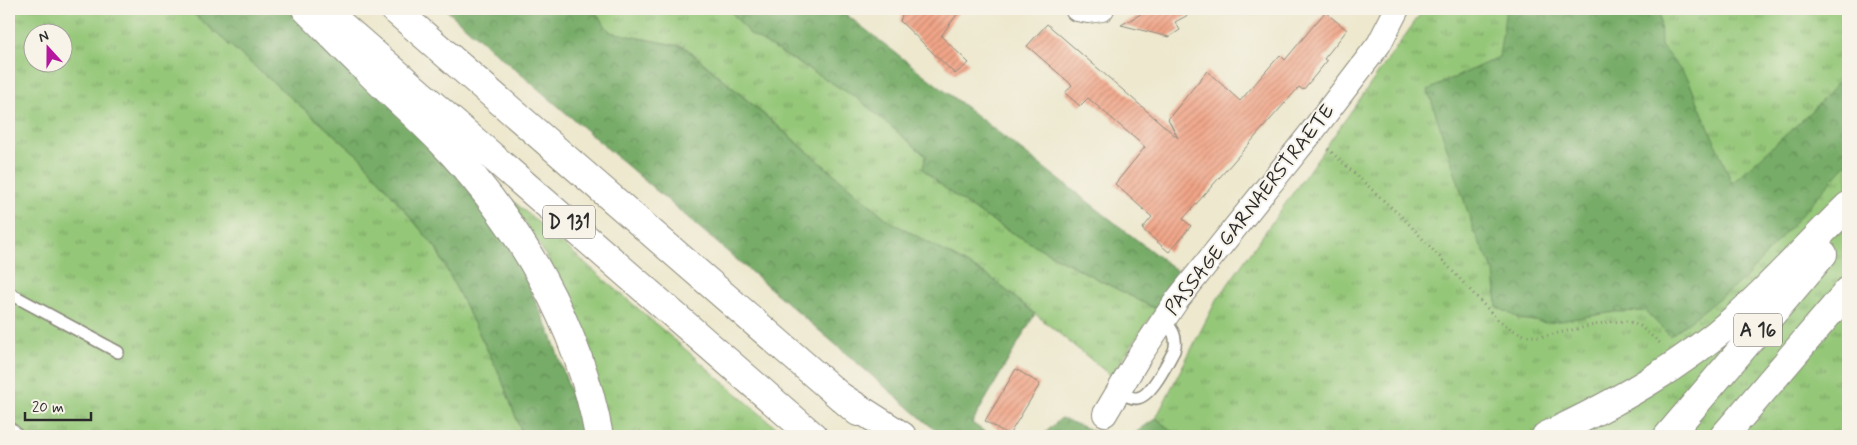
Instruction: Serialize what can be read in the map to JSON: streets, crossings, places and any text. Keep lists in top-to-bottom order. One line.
{"streets":{"main road":["D 131","A 16"],"street":["PASSAGE GARNAERSTRAETE"]},"scale_bar":"20 m","north":"top"}
